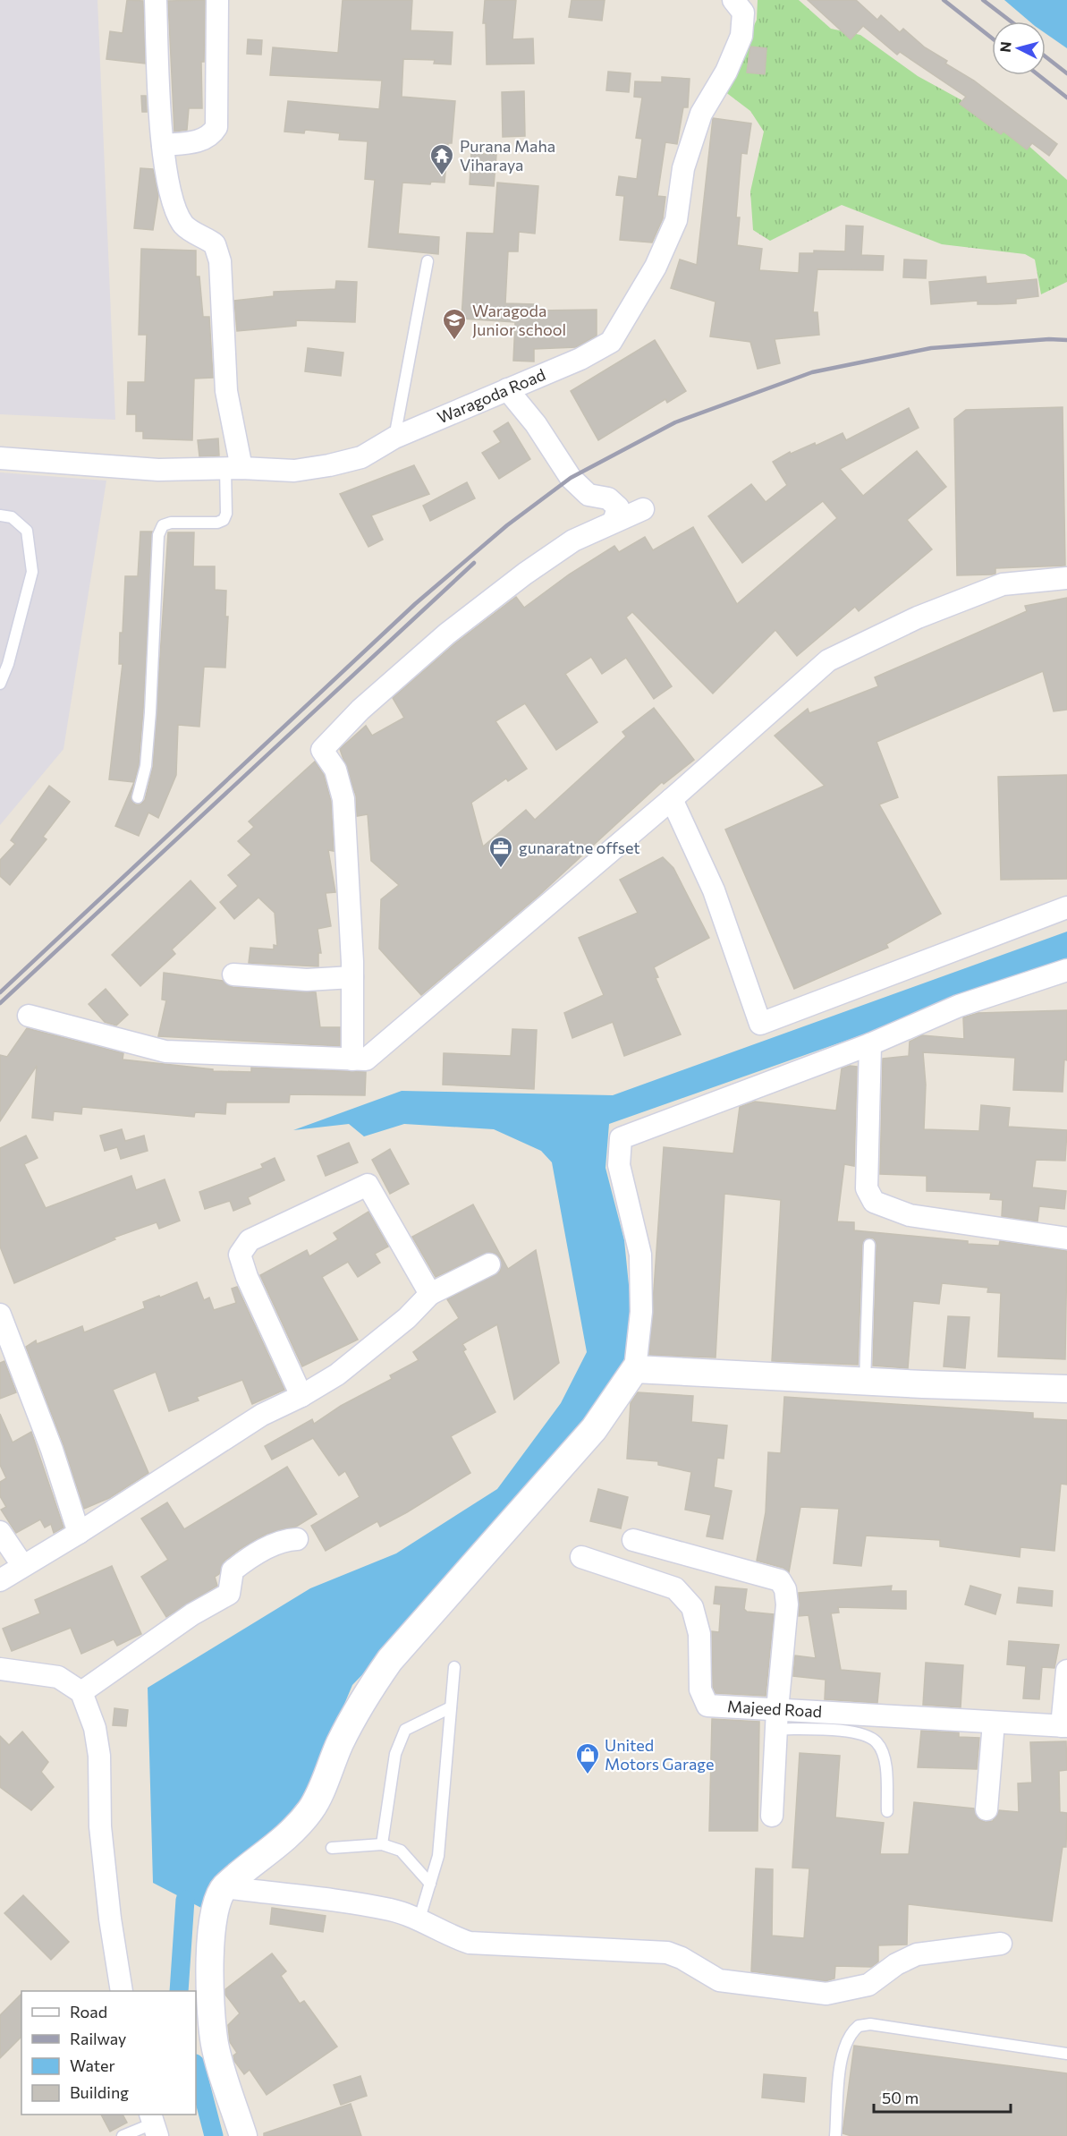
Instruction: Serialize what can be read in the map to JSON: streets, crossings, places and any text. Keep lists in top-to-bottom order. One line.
{"streets":{"street":["Waragoda Road","Majeed Road"]},"places":{"temple":["Purana Maha Viharaya"],"school or university":["Waragoda Junior school"],"office":["gunaratne offset"],"shop":["United Motors Garage"]},"legend":["Road","Railway","Water","Building"],"scale_bar":"50 m","north":"left"}
